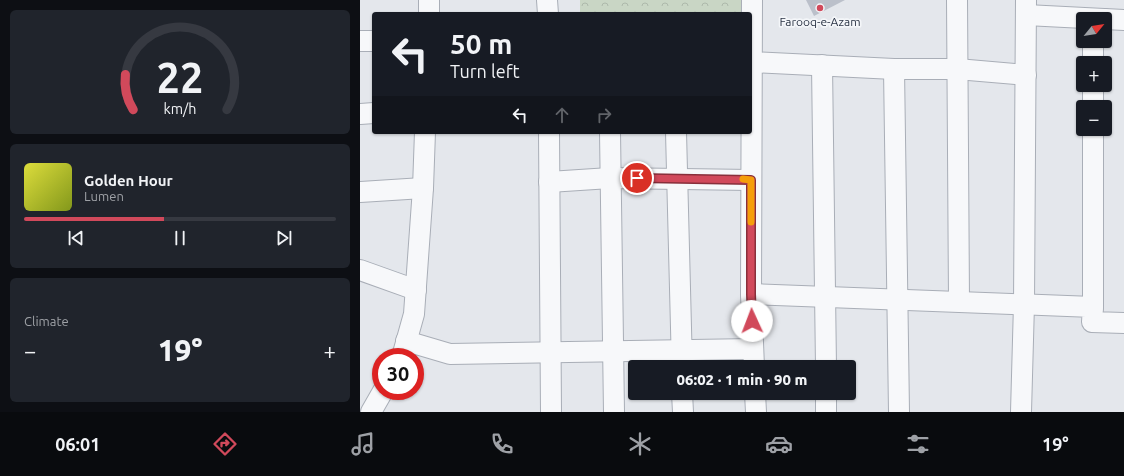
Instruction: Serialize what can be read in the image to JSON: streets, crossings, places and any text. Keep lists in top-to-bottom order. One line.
{"places":["Farooq-e-Azam"],"north":"top right","page":{"map_buttons":["+","−"],"turn":["50 m","Turn left"],"song":["Golden Hour","Lumen"],"tile":"Climate","heat":["−","19°","+"],"limit":"30","trip":"06:02 · 1 min · 90 m","tabs":["06:01","19°"],"gauge":["22","km/h"]}}
